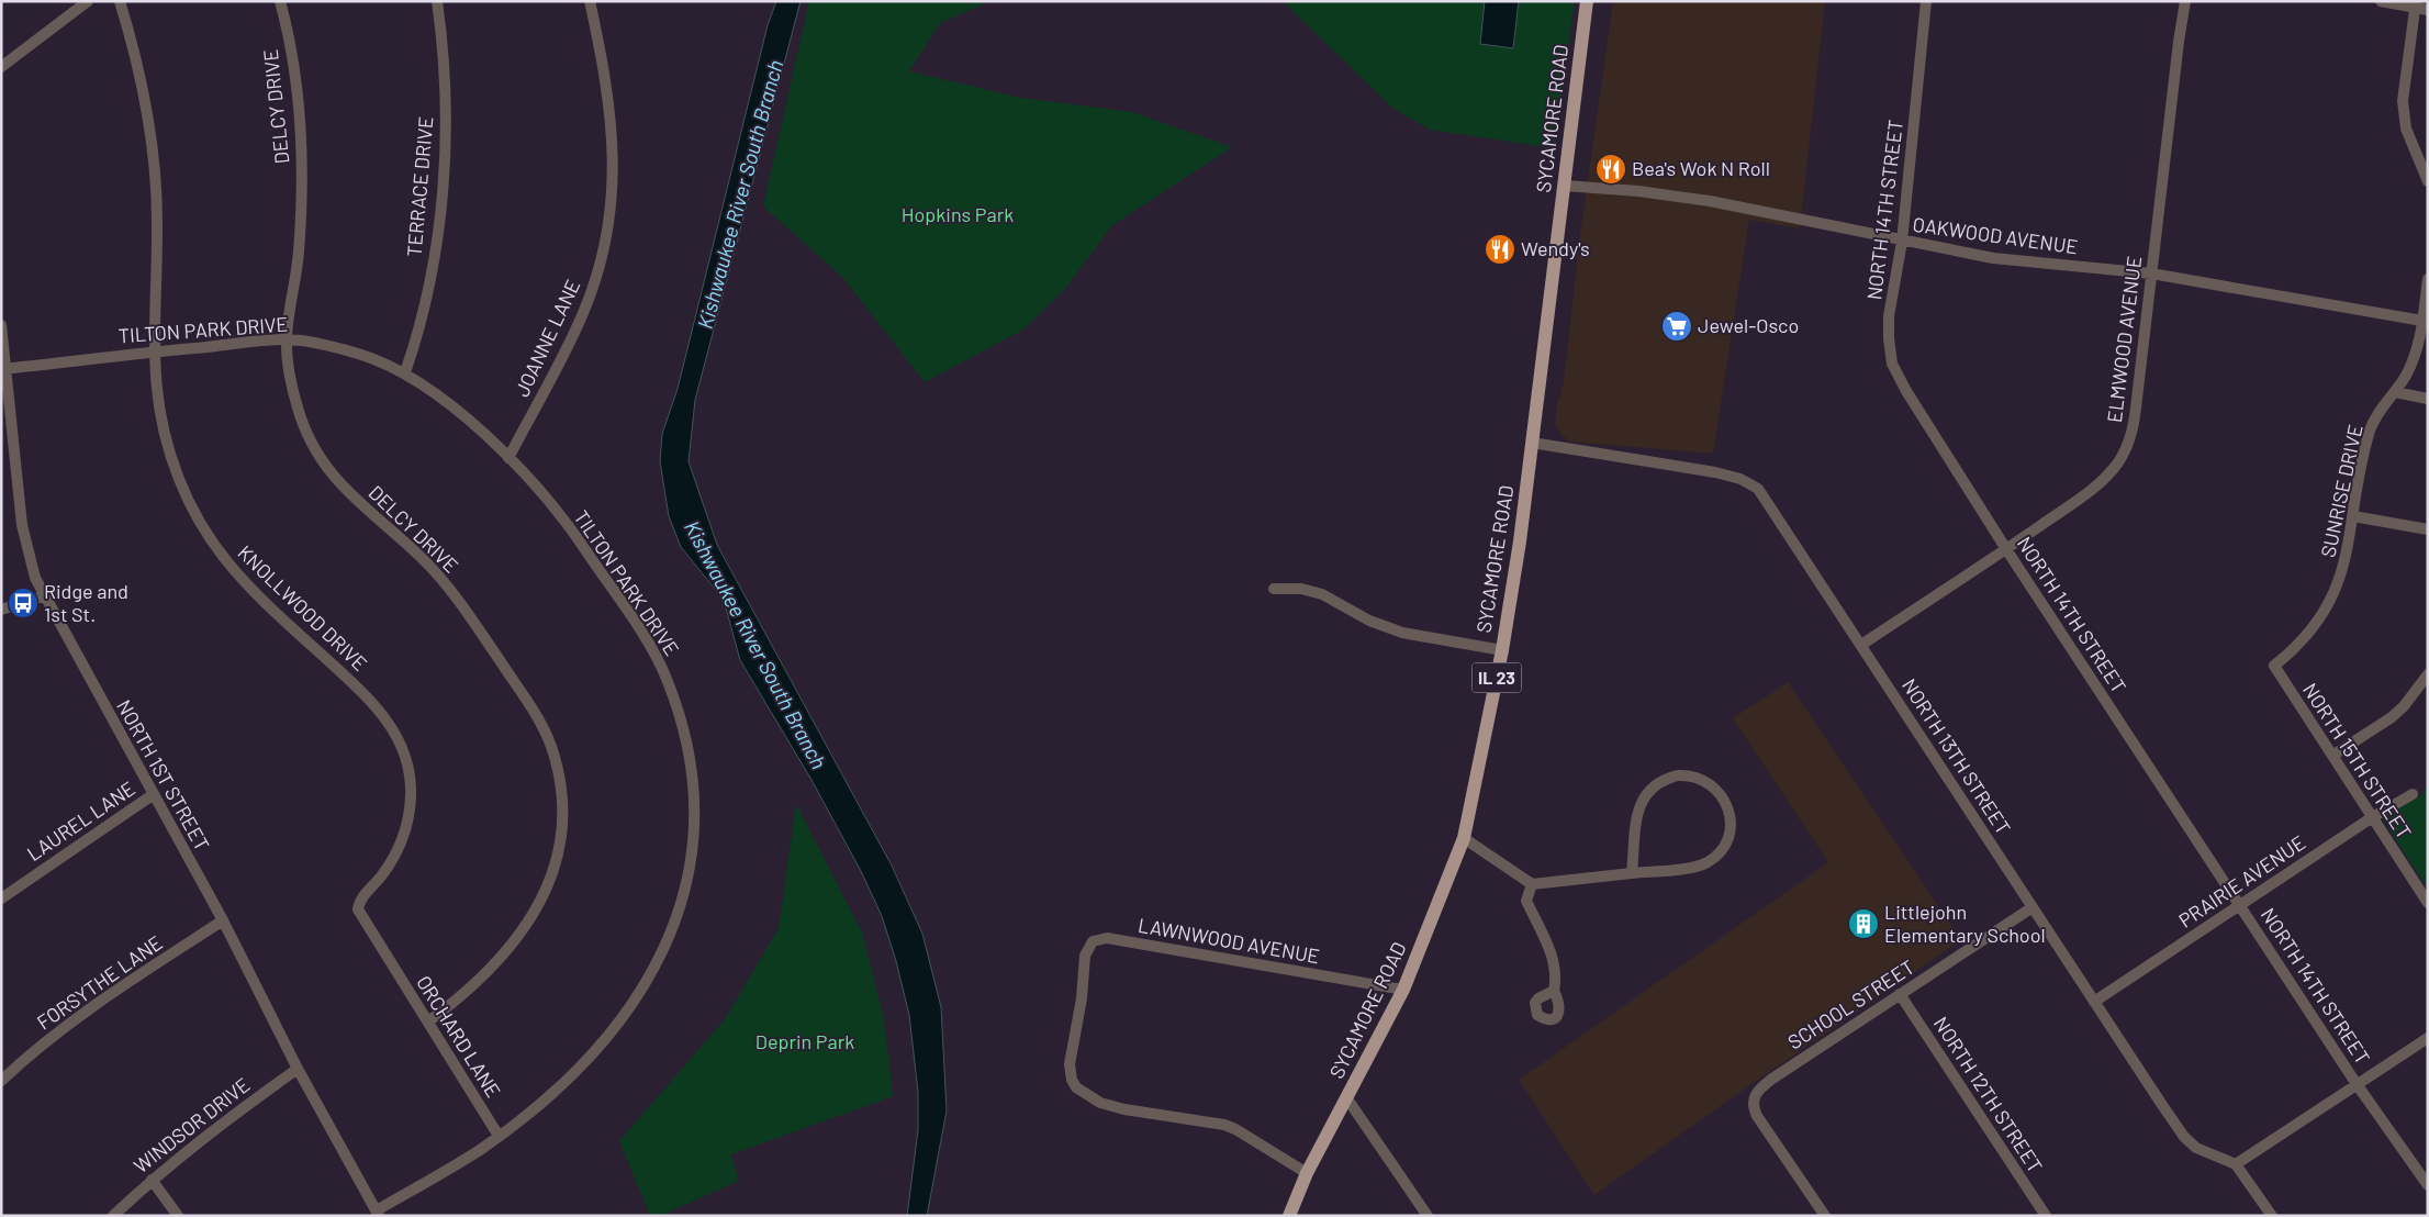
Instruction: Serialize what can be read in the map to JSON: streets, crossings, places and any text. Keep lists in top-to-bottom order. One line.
{"streets":{"main road":["SYCAMORE ROAD","IL 23"],"street":["DELCY DRIVE","TERRACE DRIVE","NORTH 14TH STREET","OAKWOOD AVENUE","TILTON PARK DRIVE","JOANNE LANE","ELMWOOD AVENUE","SUNRISE DRIVE","KNOLLWOOD DRIVE","NORTH 13TH STREET","NORTH 15TH STREET","NORTH 1ST STREET","LAUREL LANE","PRAIRIE AVENUE","LAWNWOOD AVENUE","FORSYTHE LANE","SCHOOL STREET","ORCHARD LANE","NORTH 12TH STREET","WINDSOR DRIVE"]},"crossings":[["DELCY DRIVE","TILTON PARK DRIVE"],["DELCY DRIVE","ORCHARD LANE"],["SYCAMORE ROAD","OAKWOOD AVENUE"],["SYCAMORE ROAD","NORTH 13TH STREET"],["SYCAMORE ROAD","LAWNWOOD AVENUE"],["TERRACE DRIVE","TILTON PARK DRIVE"],["NORTH 14TH STREET","OAKWOOD AVENUE"],["NORTH 14TH STREET","ELMWOOD AVENUE"],["NORTH 14TH STREET","PRAIRIE AVENUE"],["OAKWOOD AVENUE","ELMWOOD AVENUE"],["OAKWOOD AVENUE","SUNRISE DRIVE"],["TILTON PARK DRIVE","JOANNE LANE"],["TILTON PARK DRIVE","KNOLLWOOD DRIVE"],["TILTON PARK DRIVE","NORTH 1ST STREET"],["TILTON PARK DRIVE","ORCHARD LANE"],["ELMWOOD AVENUE","NORTH 13TH STREET"],["SUNRISE DRIVE","NORTH 15TH STREET"],["KNOLLWOOD DRIVE","ORCHARD LANE"],["NORTH 13TH STREET","PRAIRIE AVENUE"],["NORTH 13TH STREET","SCHOOL STREET"],["NORTH 15TH STREET","PRAIRIE AVENUE"],["NORTH 1ST STREET","LAUREL LANE"],["NORTH 1ST STREET","FORSYTHE LANE"],["NORTH 1ST STREET","WINDSOR DRIVE"],["SCHOOL STREET","NORTH 12TH STREET"]],"water":["Kishwaukee River South Branch"],"parks":["Hopkins Park","Deprin Park"],"places":{"restaurant":["Bea's Wok N Roll","Wendy's"],"supermarket":["Jewel-Osco"],"bus stop":["Ridge and 1st St."],"building":["Littlejohn Elementary School"]}}
